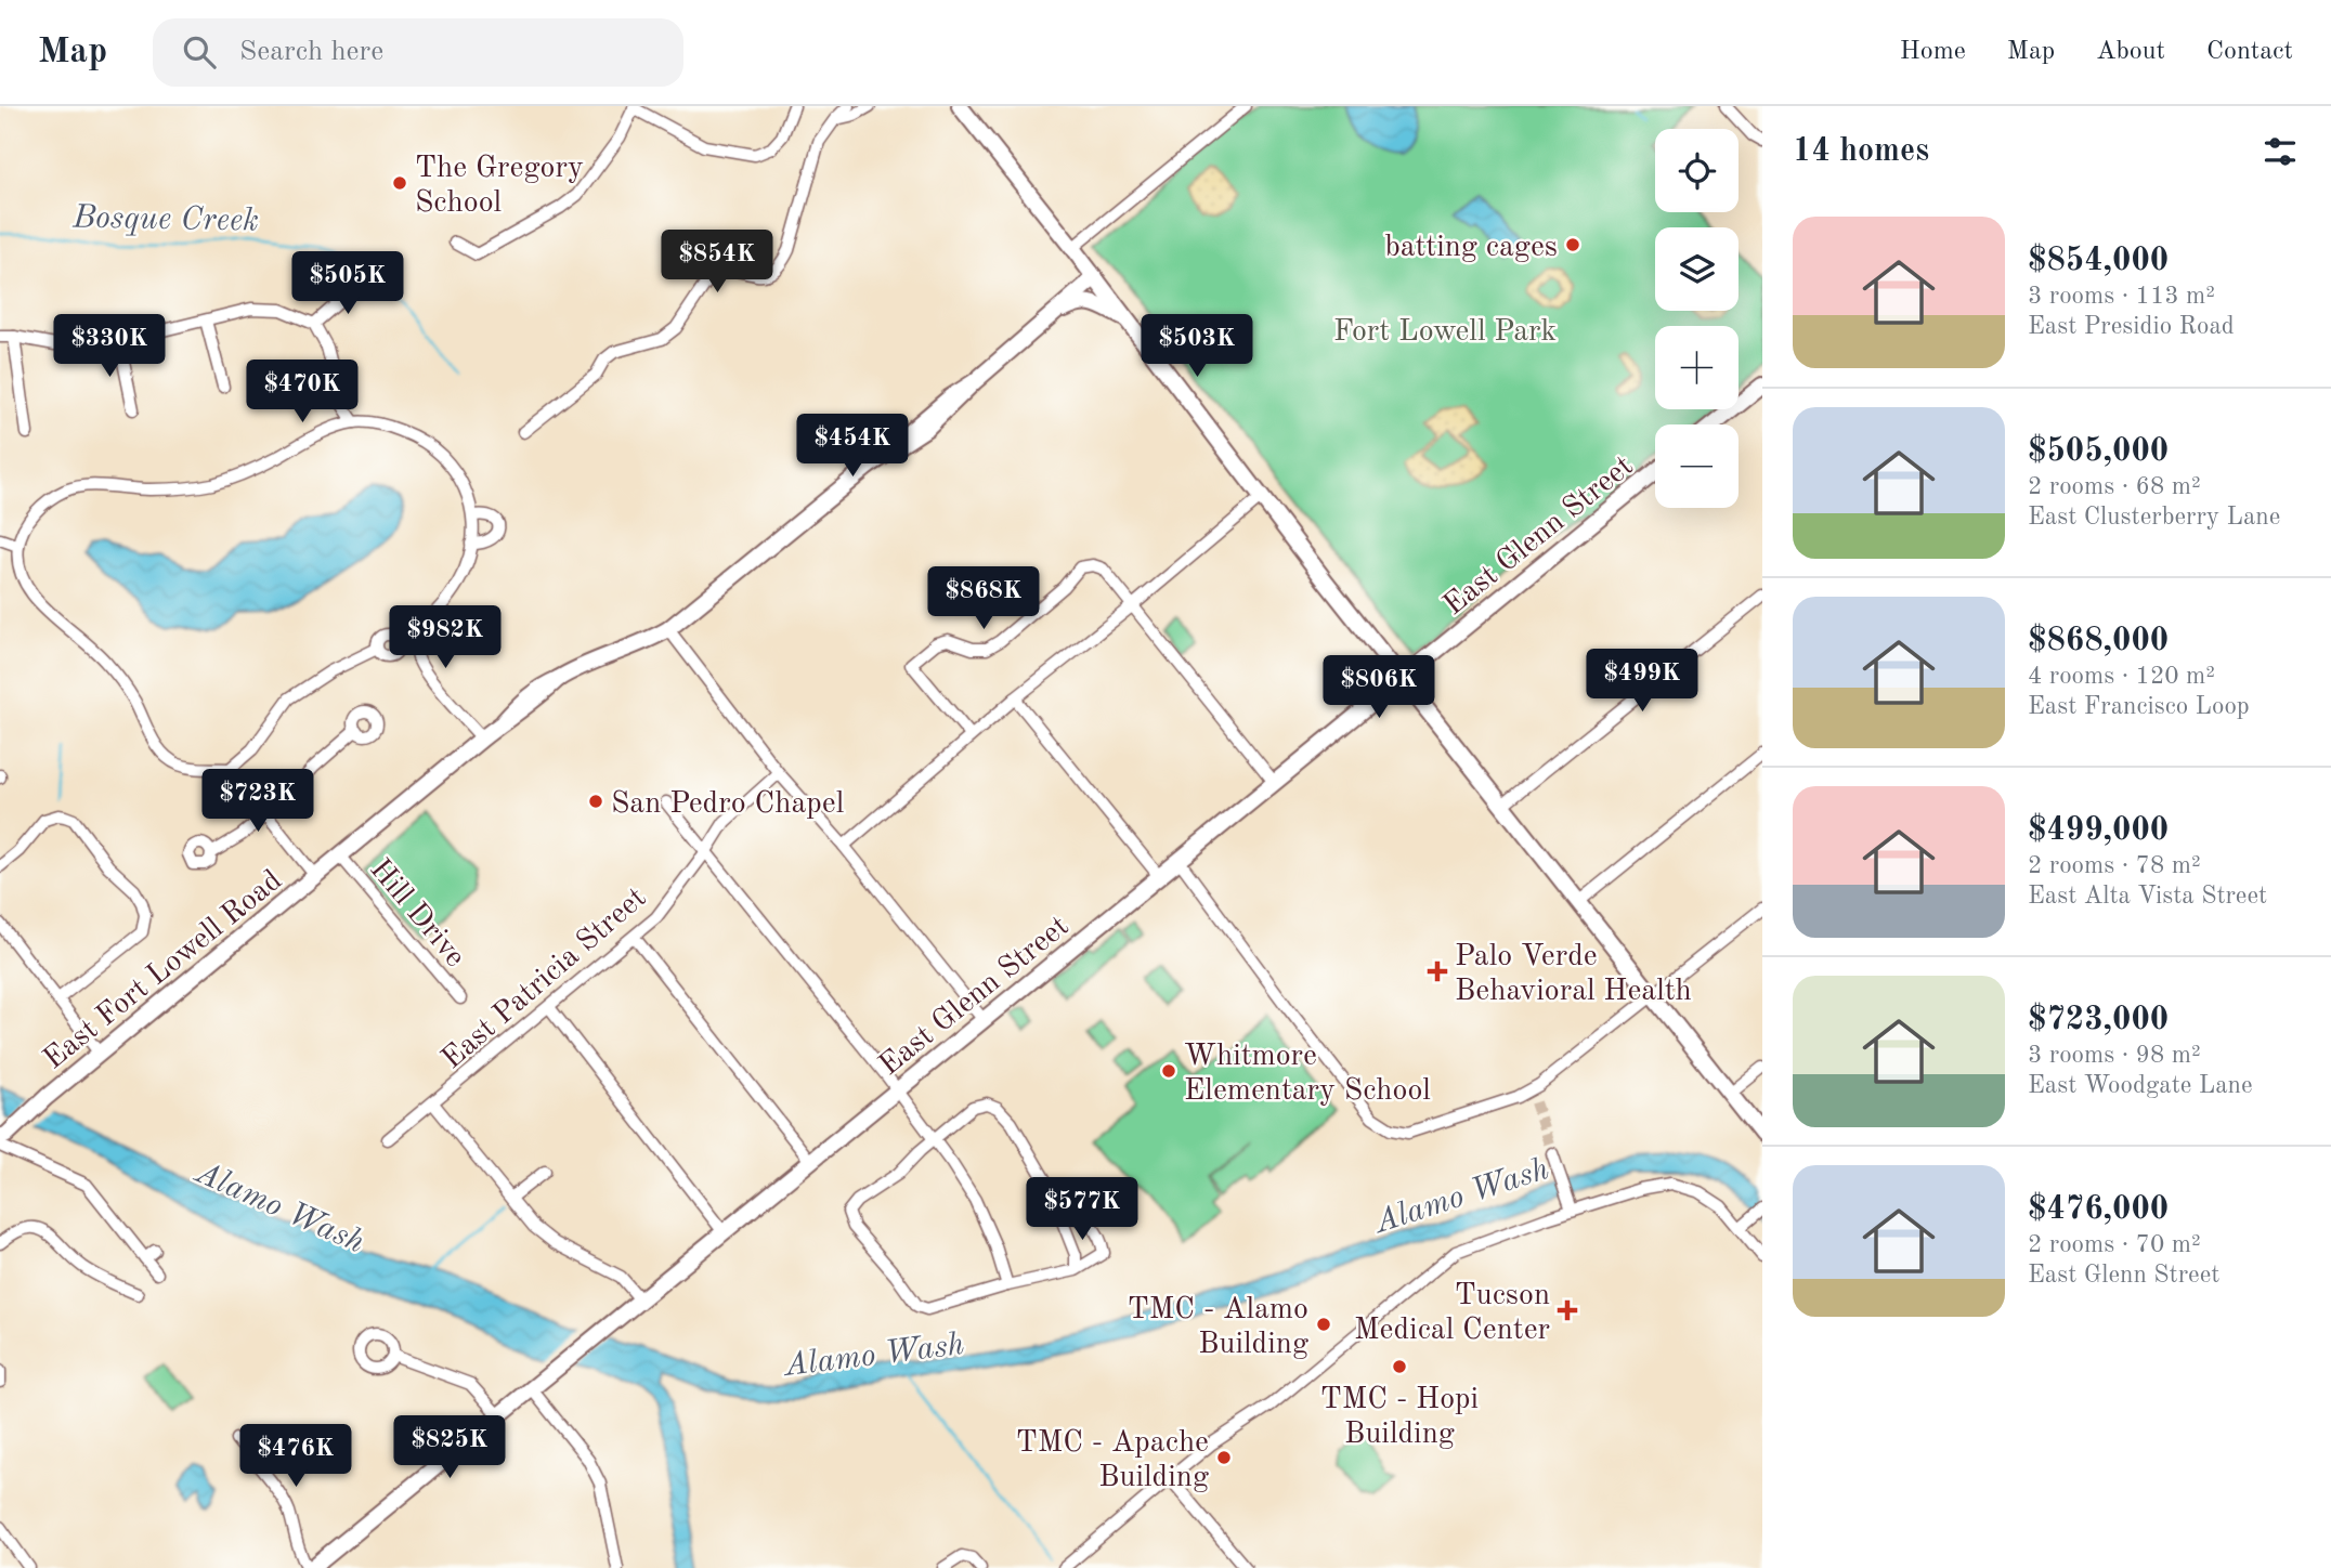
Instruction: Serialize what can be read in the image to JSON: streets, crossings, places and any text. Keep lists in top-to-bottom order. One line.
{"streets":{"street":["East Glenn Street","Hill Drive","East Fort Lowell Road","East Patricia Street"]},"crossings":[["Hill Drive","East Fort Lowell Road"]],"water":["Bosque Creek","Alamo Wash"],"parks":["Fort Lowell Park"],"places":{"other":["The Gregory School","batting cages","San Pedro Chapel","Whitmore Elementary School","TMC - Alamo Building","TMC - Hopi Building","TMC - Apache Building"],"health":["Palo Verde Behavioral Health","Tucson Medical Center"]},"page":{"header":"Map","search":"Search here","nav":["Home","Map","About","Contact"],"heading":"14 homes","map_buttons":["+","−"],"list":[{"name":"$854,000","note":"3 rooms · 113 m² · East Presidio Road"},{"name":"$505,000","note":"2 rooms · 68 m² · East Clusterberry Lane"},{"name":"$868,000","note":"4 rooms · 120 m² · East Francisco Loop"},{"name":"$499,000","note":"2 rooms · 78 m² · East Alta Vista Street"},{"name":"$723,000","note":"3 rooms · 98 m² · East Woodgate Lane"},{"name":"$476,000","note":"2 rooms · 70 m² · East Glenn Street"}],"price":["$854K","$505K","$330K","$503K","$470K","$454K","$868K","$982K","$499K","$806K","$723K","$577K","$825K","$476K"]}}
